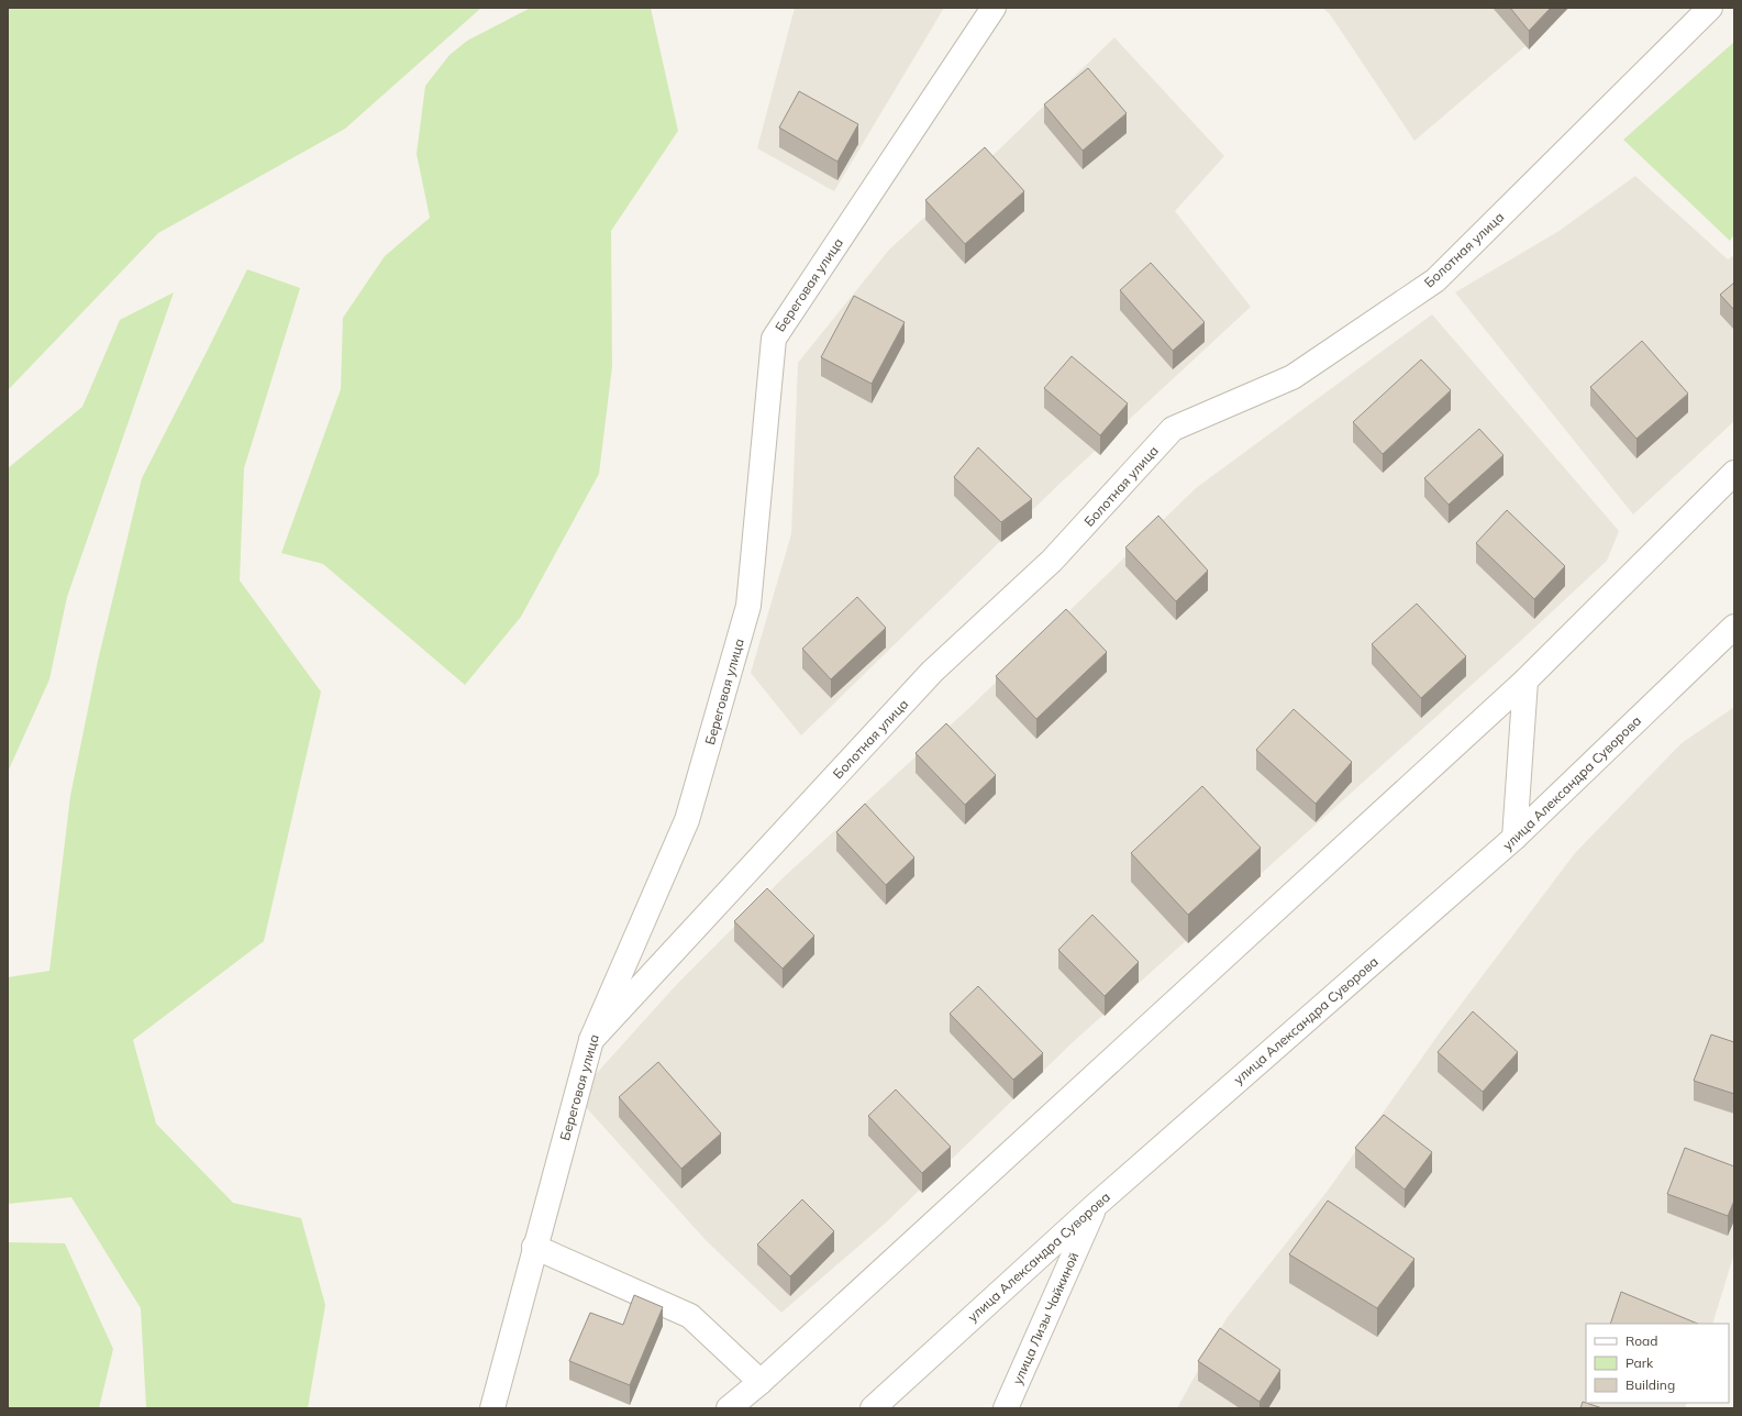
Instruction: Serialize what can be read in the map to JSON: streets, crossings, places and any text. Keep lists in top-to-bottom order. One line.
{"streets":{"street":["Болотная улица","Береговая улица","улица Александра Суворова","улица Лизы Чайкиной"]},"crossings":[["Болотная улица","Береговая улица"],["улица Александра Суворова","улица Лизы Чайкиной"]],"legend":["Road","Park","Building"]}
